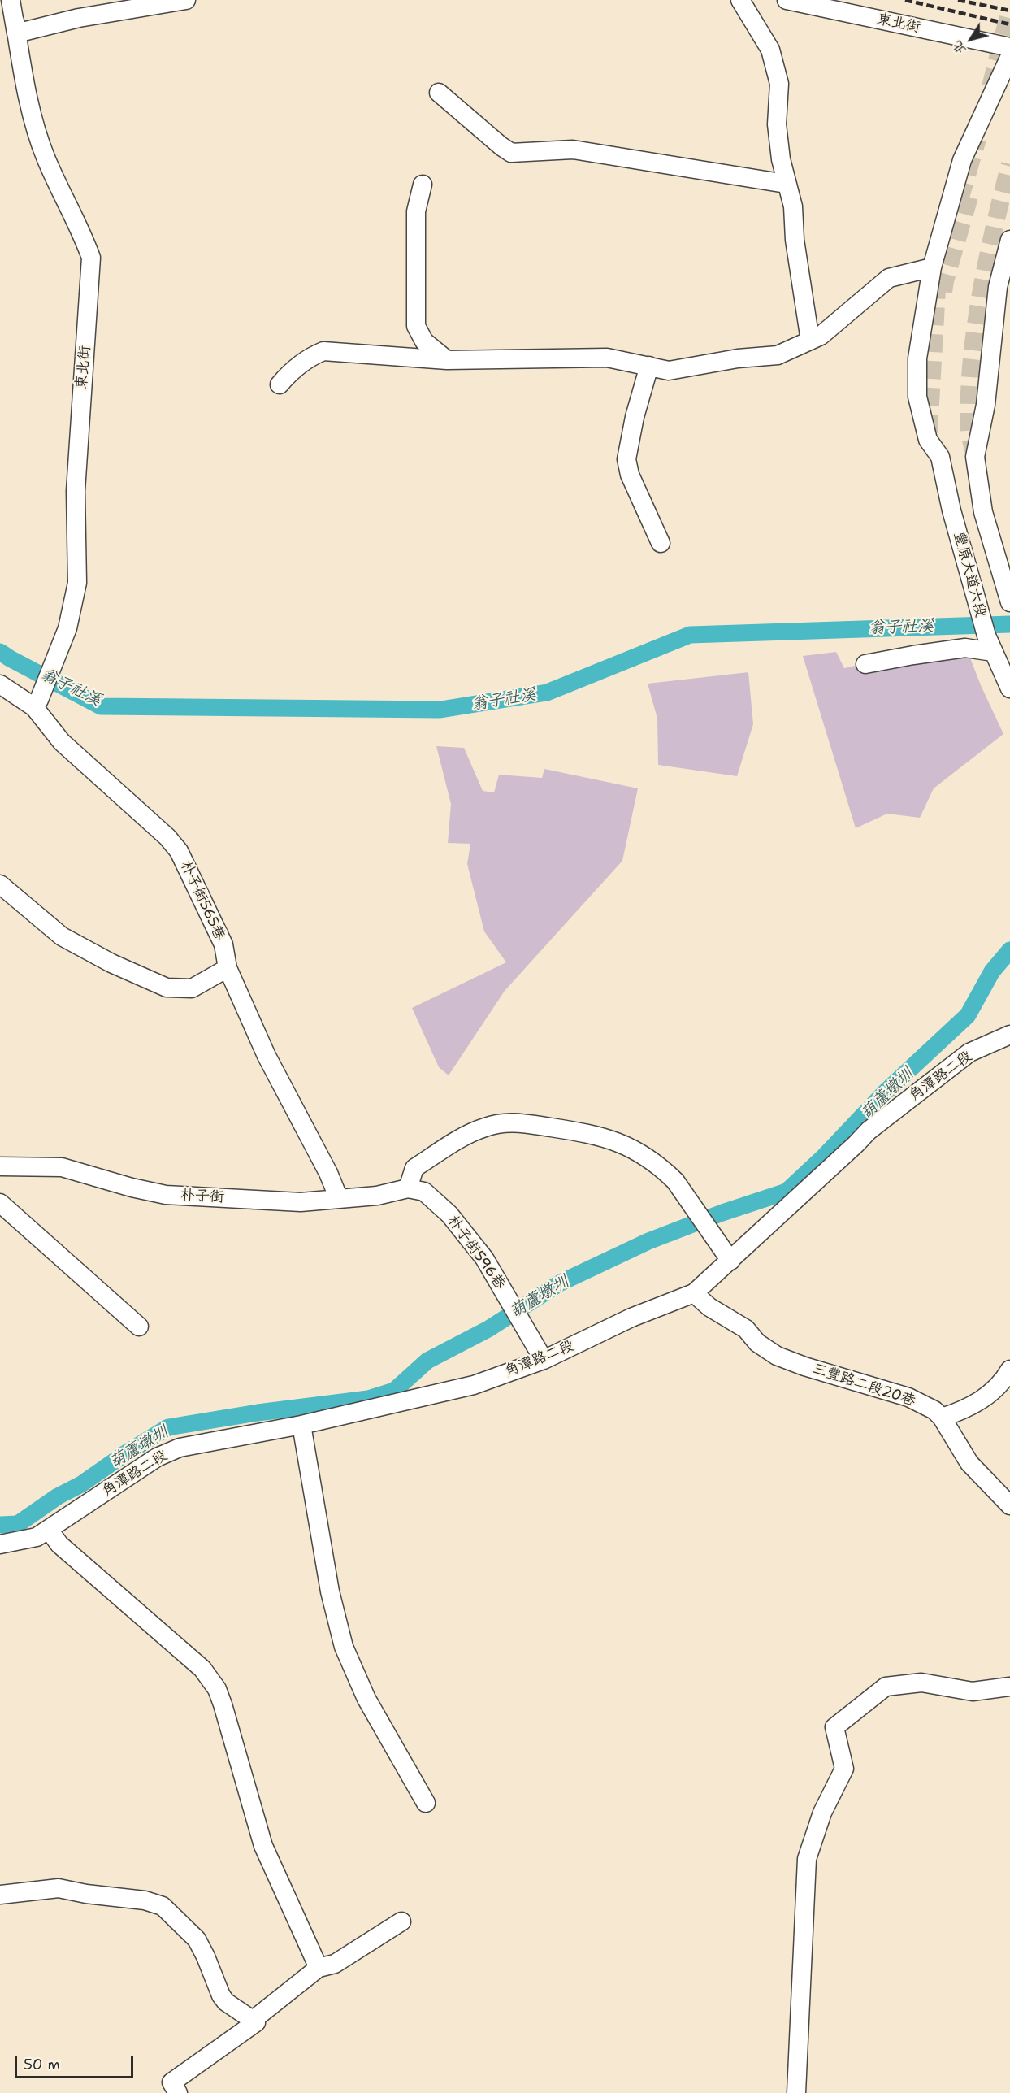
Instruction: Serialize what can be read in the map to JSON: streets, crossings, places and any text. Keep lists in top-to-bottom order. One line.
{"streets":{"street":["東北街","豐原大道六段","朴子街565巷","角潭路二段","朴子街","朴子街596巷","三豐路二段20巷"]},"crossings":[["東北街","朴子街565巷"],["朴子街565巷","朴子街"],["角潭路二段","朴子街596巷"],["角潭路二段","三豐路二段20巷"],["朴子街","朴子街596巷"]],"water":["翁子社溪","葫蘆墩圳"],"scale_bar":"50 m","north":"bottom left"}
